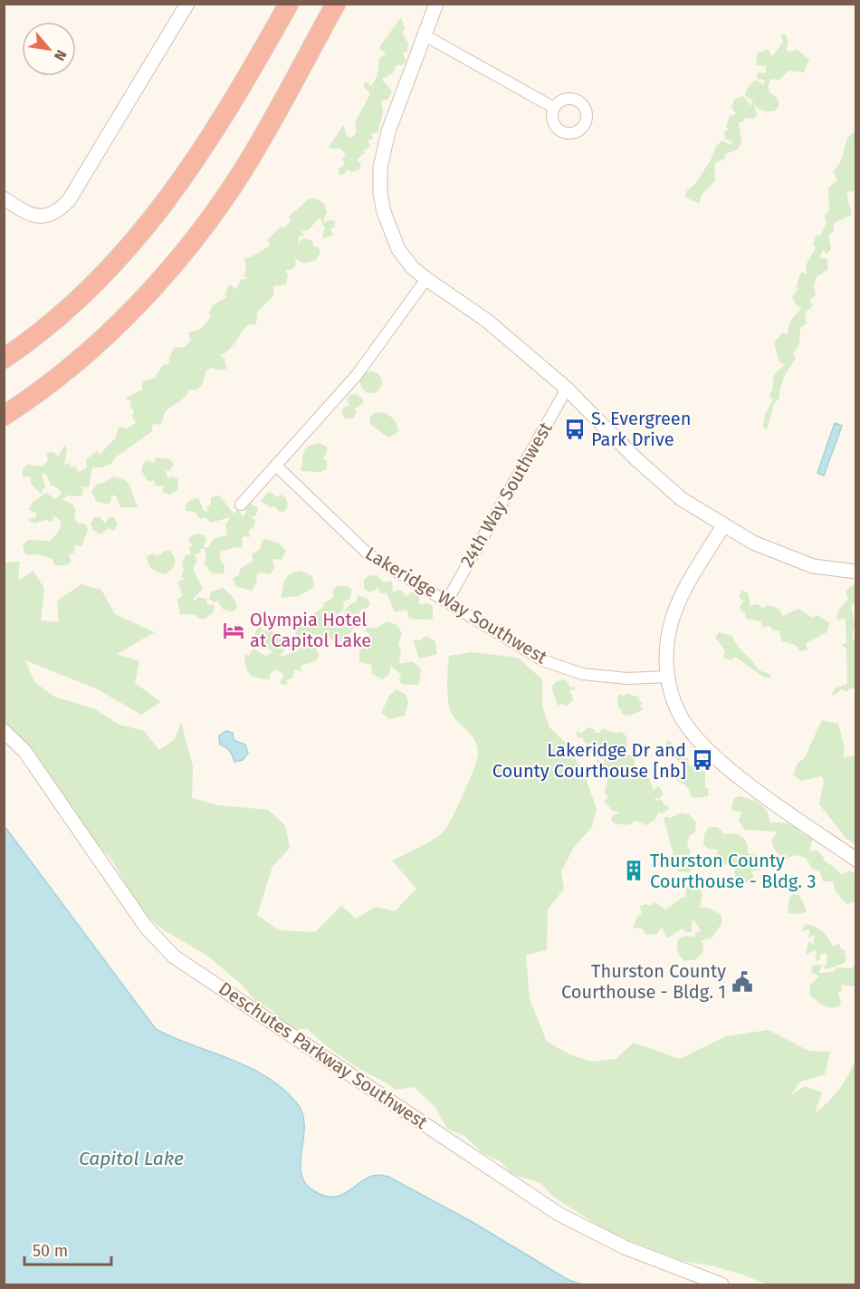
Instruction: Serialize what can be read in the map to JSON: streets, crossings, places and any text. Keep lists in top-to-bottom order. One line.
{"streets":{"street":["24th Way Southwest","Lakeridge Way Southwest","Deschutes Parkway Southwest"]},"crossings":[["24th Way Southwest","Lakeridge Way Southwest"]],"water":["Capitol Lake"],"places":{"bus stop":["S. Evergreen Park Drive","Lakeridge Dr and County Courthouse [nb]"],"hotel":["Olympia Hotel at Capitol Lake"],"building":["Thurston County Courthouse - Bldg. 3"],"public building":["Thurston County Courthouse - Bldg. 1"]},"scale_bar":"50 m","north":"bottom right"}
